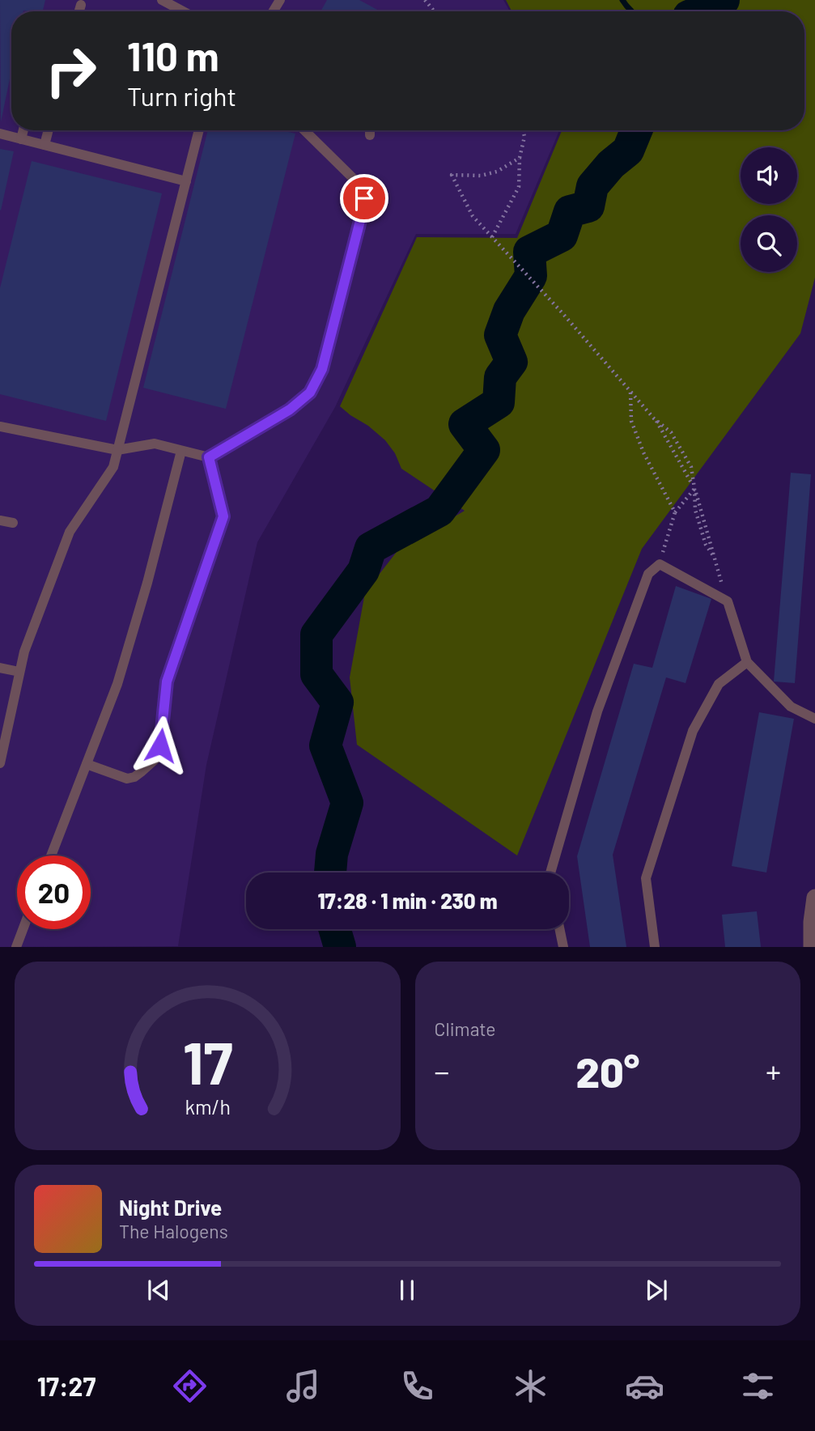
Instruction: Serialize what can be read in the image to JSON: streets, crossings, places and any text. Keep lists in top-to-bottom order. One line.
{"page":{"turn":["110 m","Turn right"],"limit":"20","trip":"17:28 · 1 min · 230 m","tile":"Climate","heat":["−","20°","+"],"song":["Night Drive","The Halogens"],"tabs":"17:27","gauge":["17","km/h"]}}
